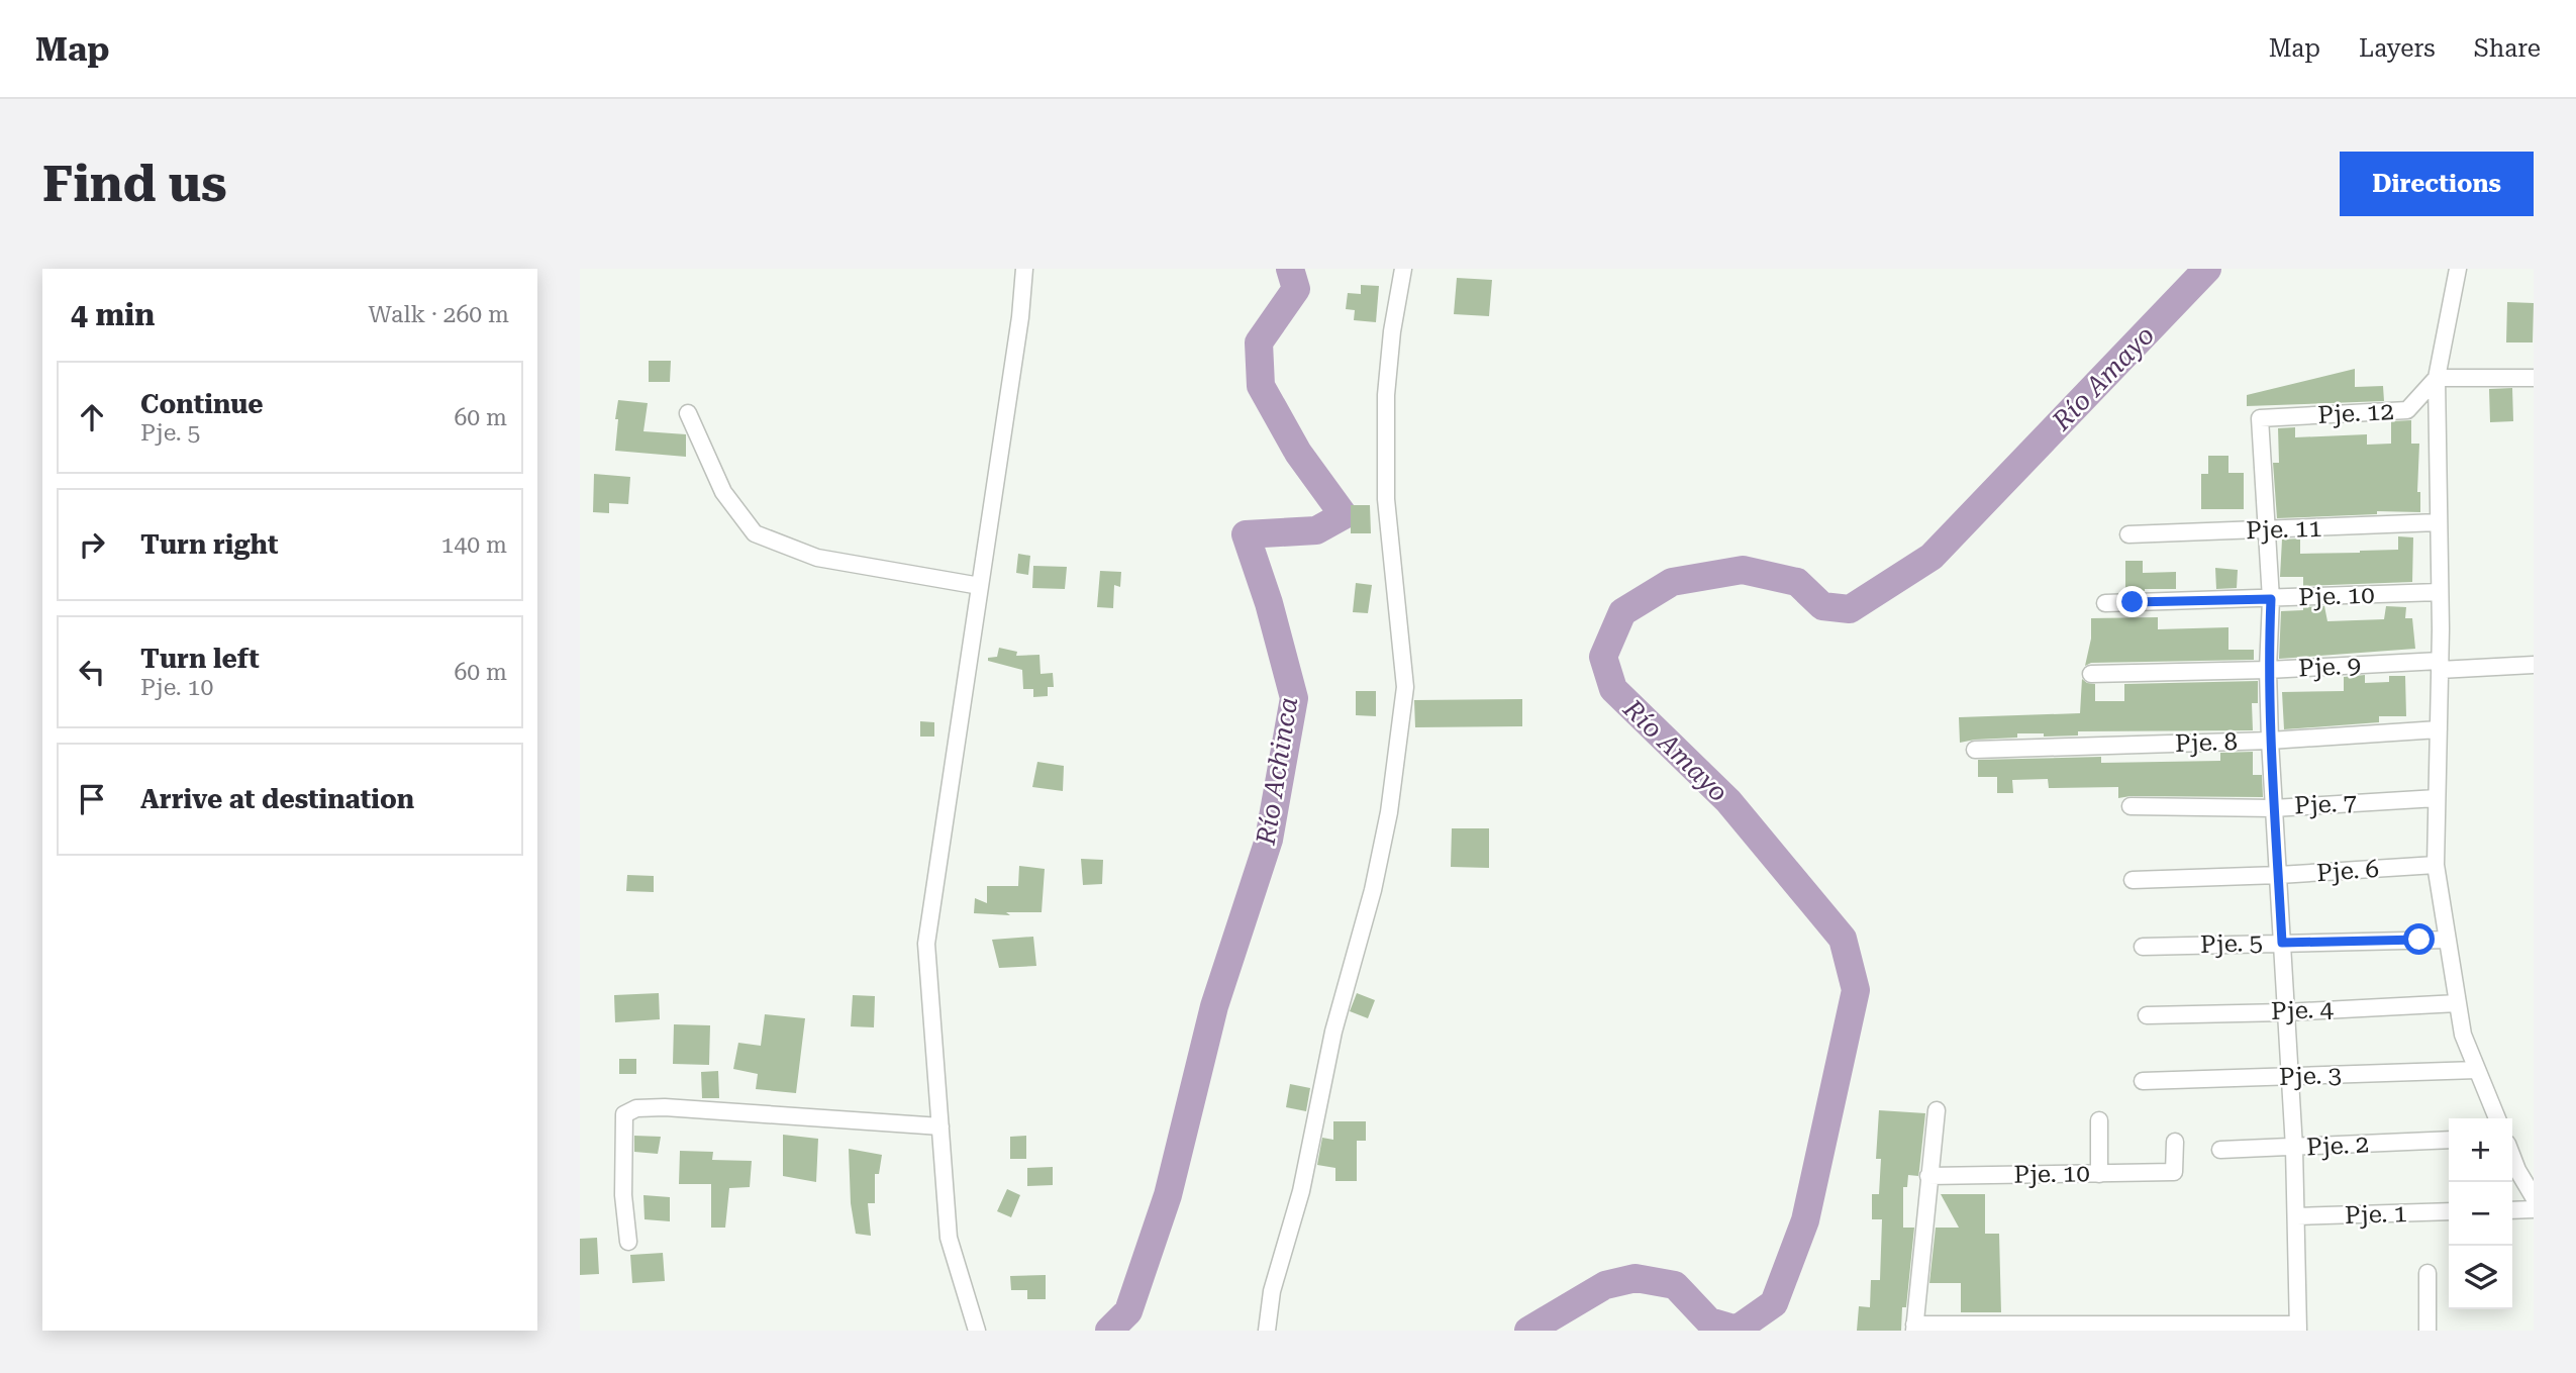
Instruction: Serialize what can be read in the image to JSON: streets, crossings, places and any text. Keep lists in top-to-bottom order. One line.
{"streets":{"street":["Pje. 12","Pje. 11","Pje. 10","Pje. 9","Pje. 8","Pje. 7","Pje. 6","Pje. 5","Pje. 4","Pje. 3","Pje. 2","Pje. 1"]},"crossings":[["Pje. 12","Pje. 11"]],"water":["Río Amayo","Río Achinca"],"page":{"header":"Map","nav":["Map","Layers","Share"],"buttons":"Directions","title":"Find us","heading":["4 min","Walk · 260 m"],"list":[["Continue","Pje. 5","60 m"],["Turn right","140 m"],["Turn left","Pje. 10","60 m"],"Arrive at destination"],"map_buttons":["+","−"]}}
